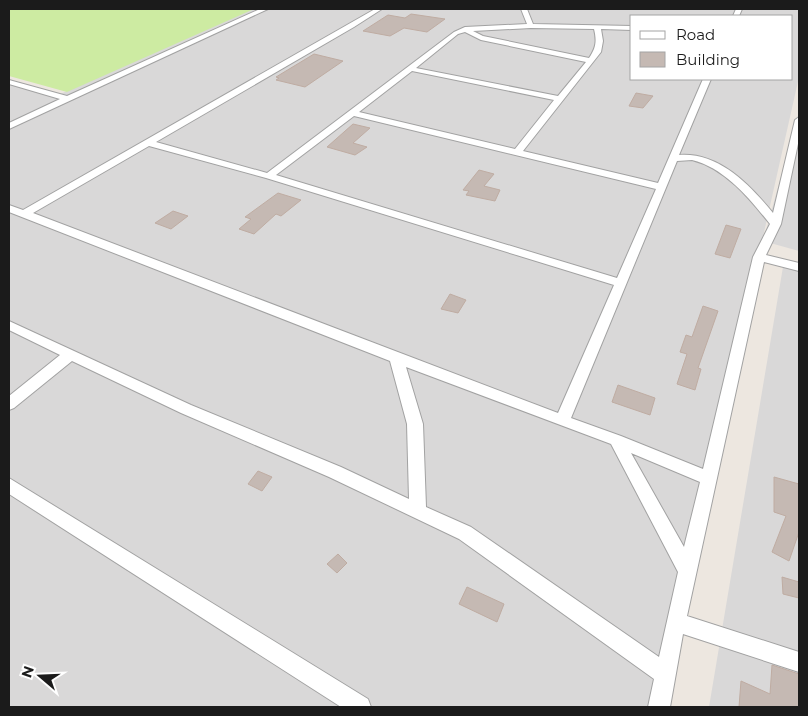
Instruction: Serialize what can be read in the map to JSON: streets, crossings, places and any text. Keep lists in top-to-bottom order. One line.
{"legend":["Road","Building"],"north":"left"}
